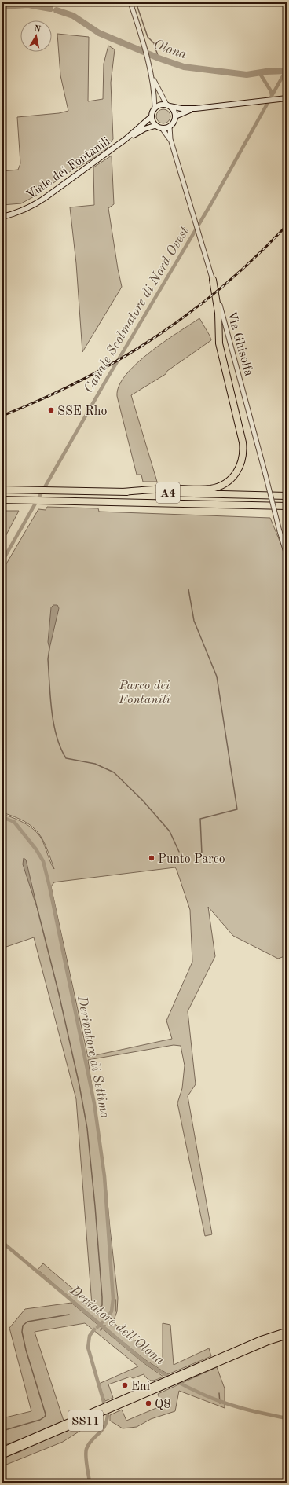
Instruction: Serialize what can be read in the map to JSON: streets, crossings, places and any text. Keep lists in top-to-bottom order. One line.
{"streets":{"highway":["A4","SS11"],"main road":["Viale dei Fontanili"],"street":["Via Ghisolfa"]},"crossings":[["Viale dei Fontanili","Via Ghisolfa"]],"water":["Olona","Canale Scolmatore di Nord Ovest","Derivatore di Settimo","Deviatore dell'Olona"],"parks":["Parco dei Fontanili"],"places":["SSE Rho","Punto Parco","Eni","Q8"],"north":"top"}
